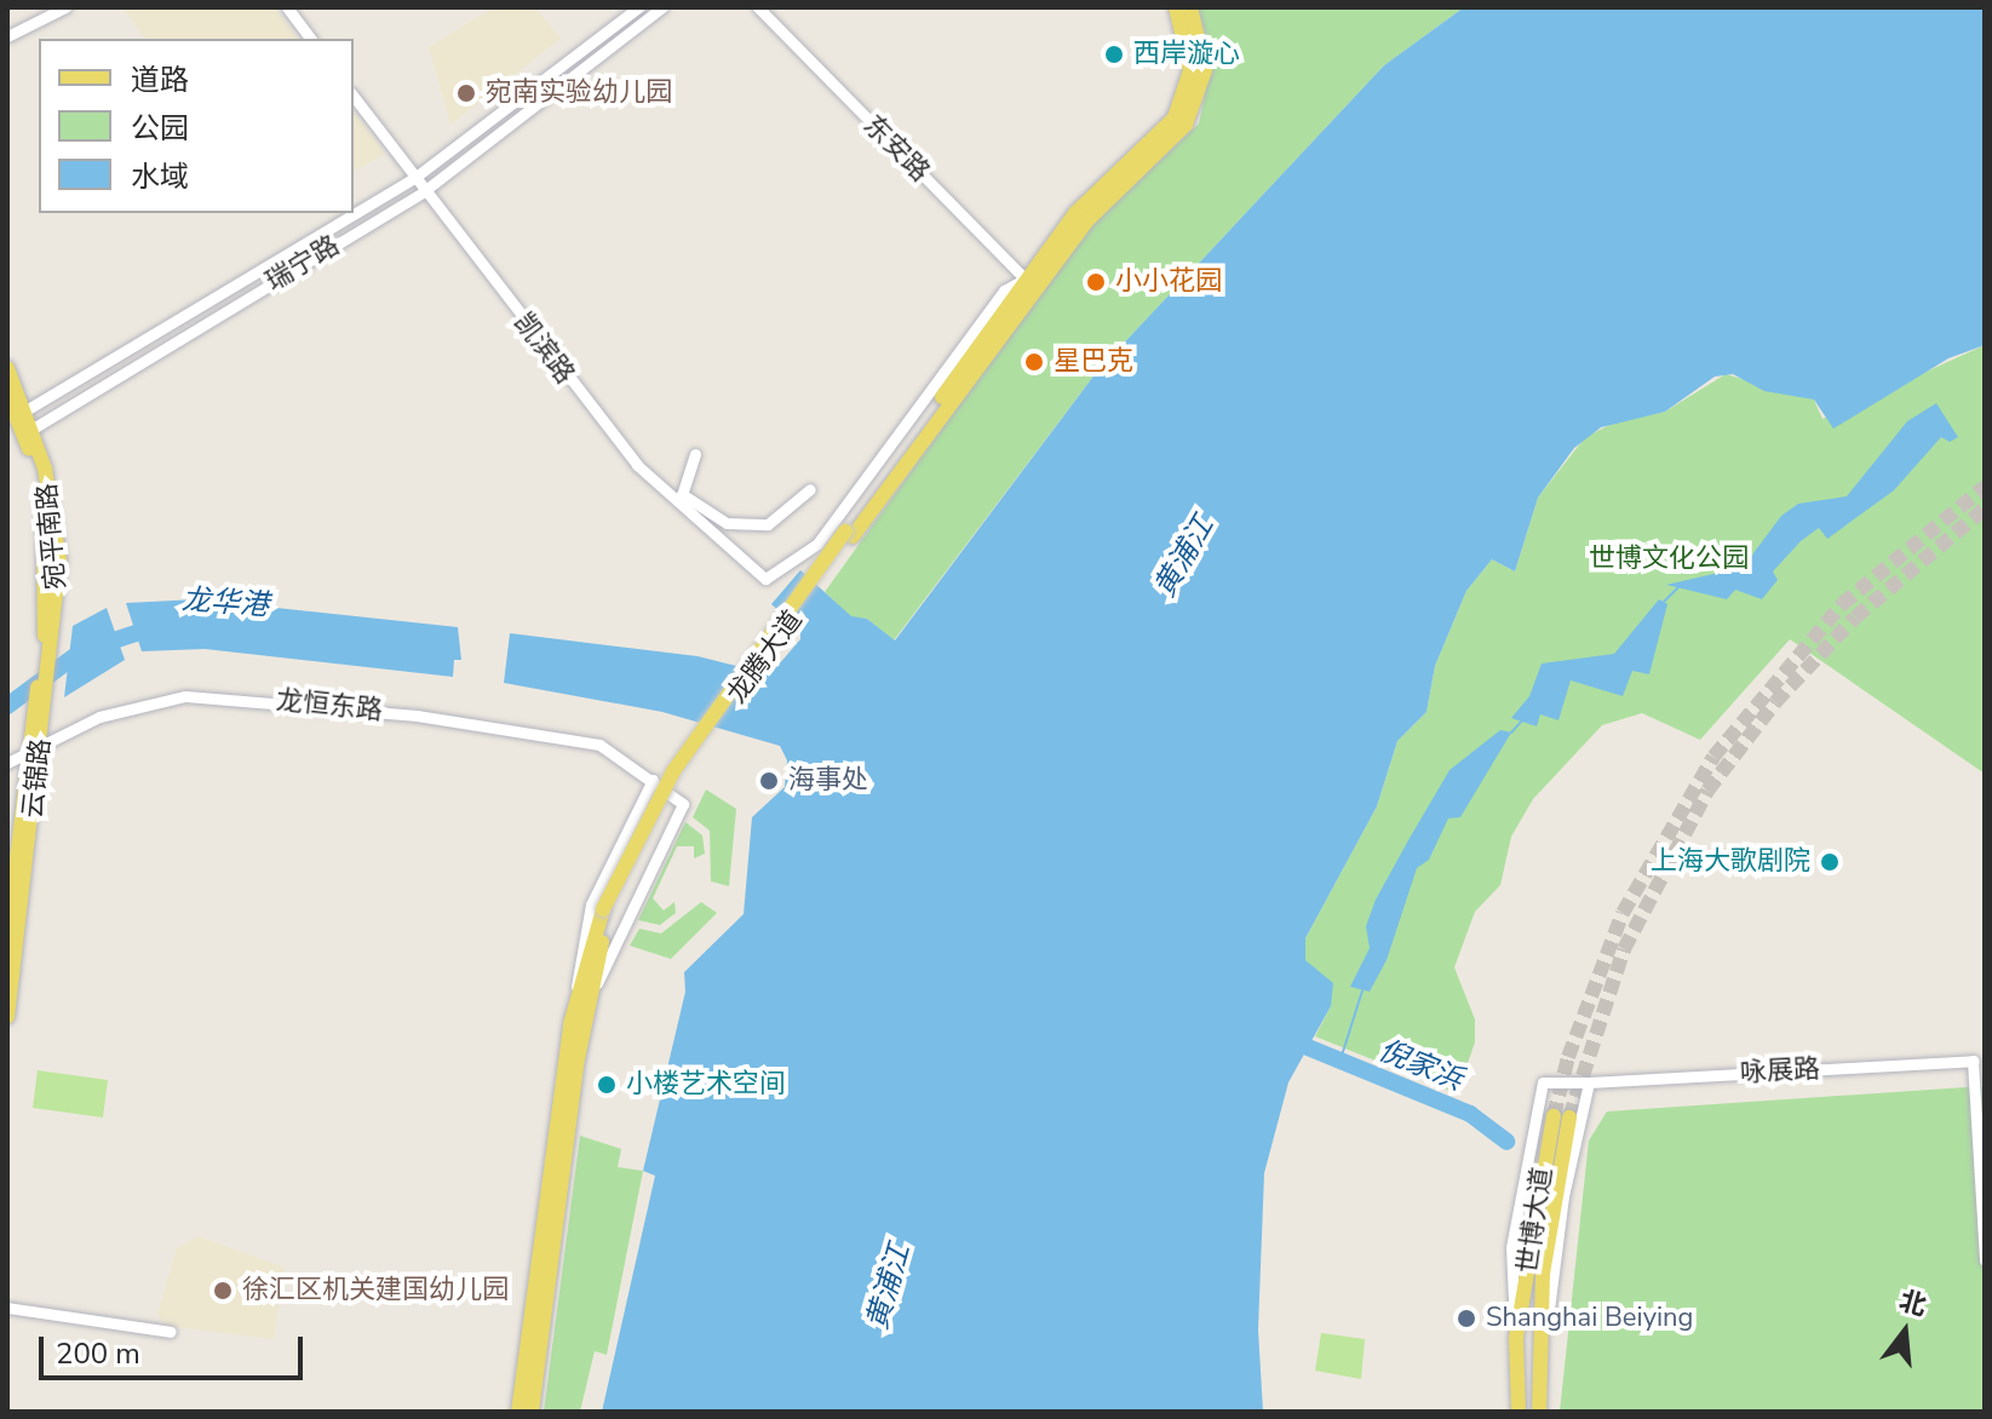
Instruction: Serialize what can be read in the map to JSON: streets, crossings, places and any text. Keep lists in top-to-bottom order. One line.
{"streets":{"main road":["宛平南路","龙腾大道","云锦路","世博大道"],"street":["东安路","瑞宁路","凯滨路","龙恒东路","咏展路"]},"crossings":[["东安路","凯滨路"],["东安路","龙腾大道"],["瑞宁路","凯滨路"],["瑞宁路","宛平南路"],["凯滨路","龙腾大道"],["宛平南路","云锦路"],["龙恒东路","云锦路"],["咏展路","世博大道"]],"water":["黄浦江","龙华港","倪家浜"],"parks":["世博文化公园"],"places":["西岸漩心","宛南实验幼儿园","小小花园","星巴克","海事处","上海大歌剧院","小楼艺术空间","徐汇区机关建国幼儿园","Shanghai Beiying"],"legend":["道路","公园","水域"],"scale_bar":"200 m","north":"top"}
